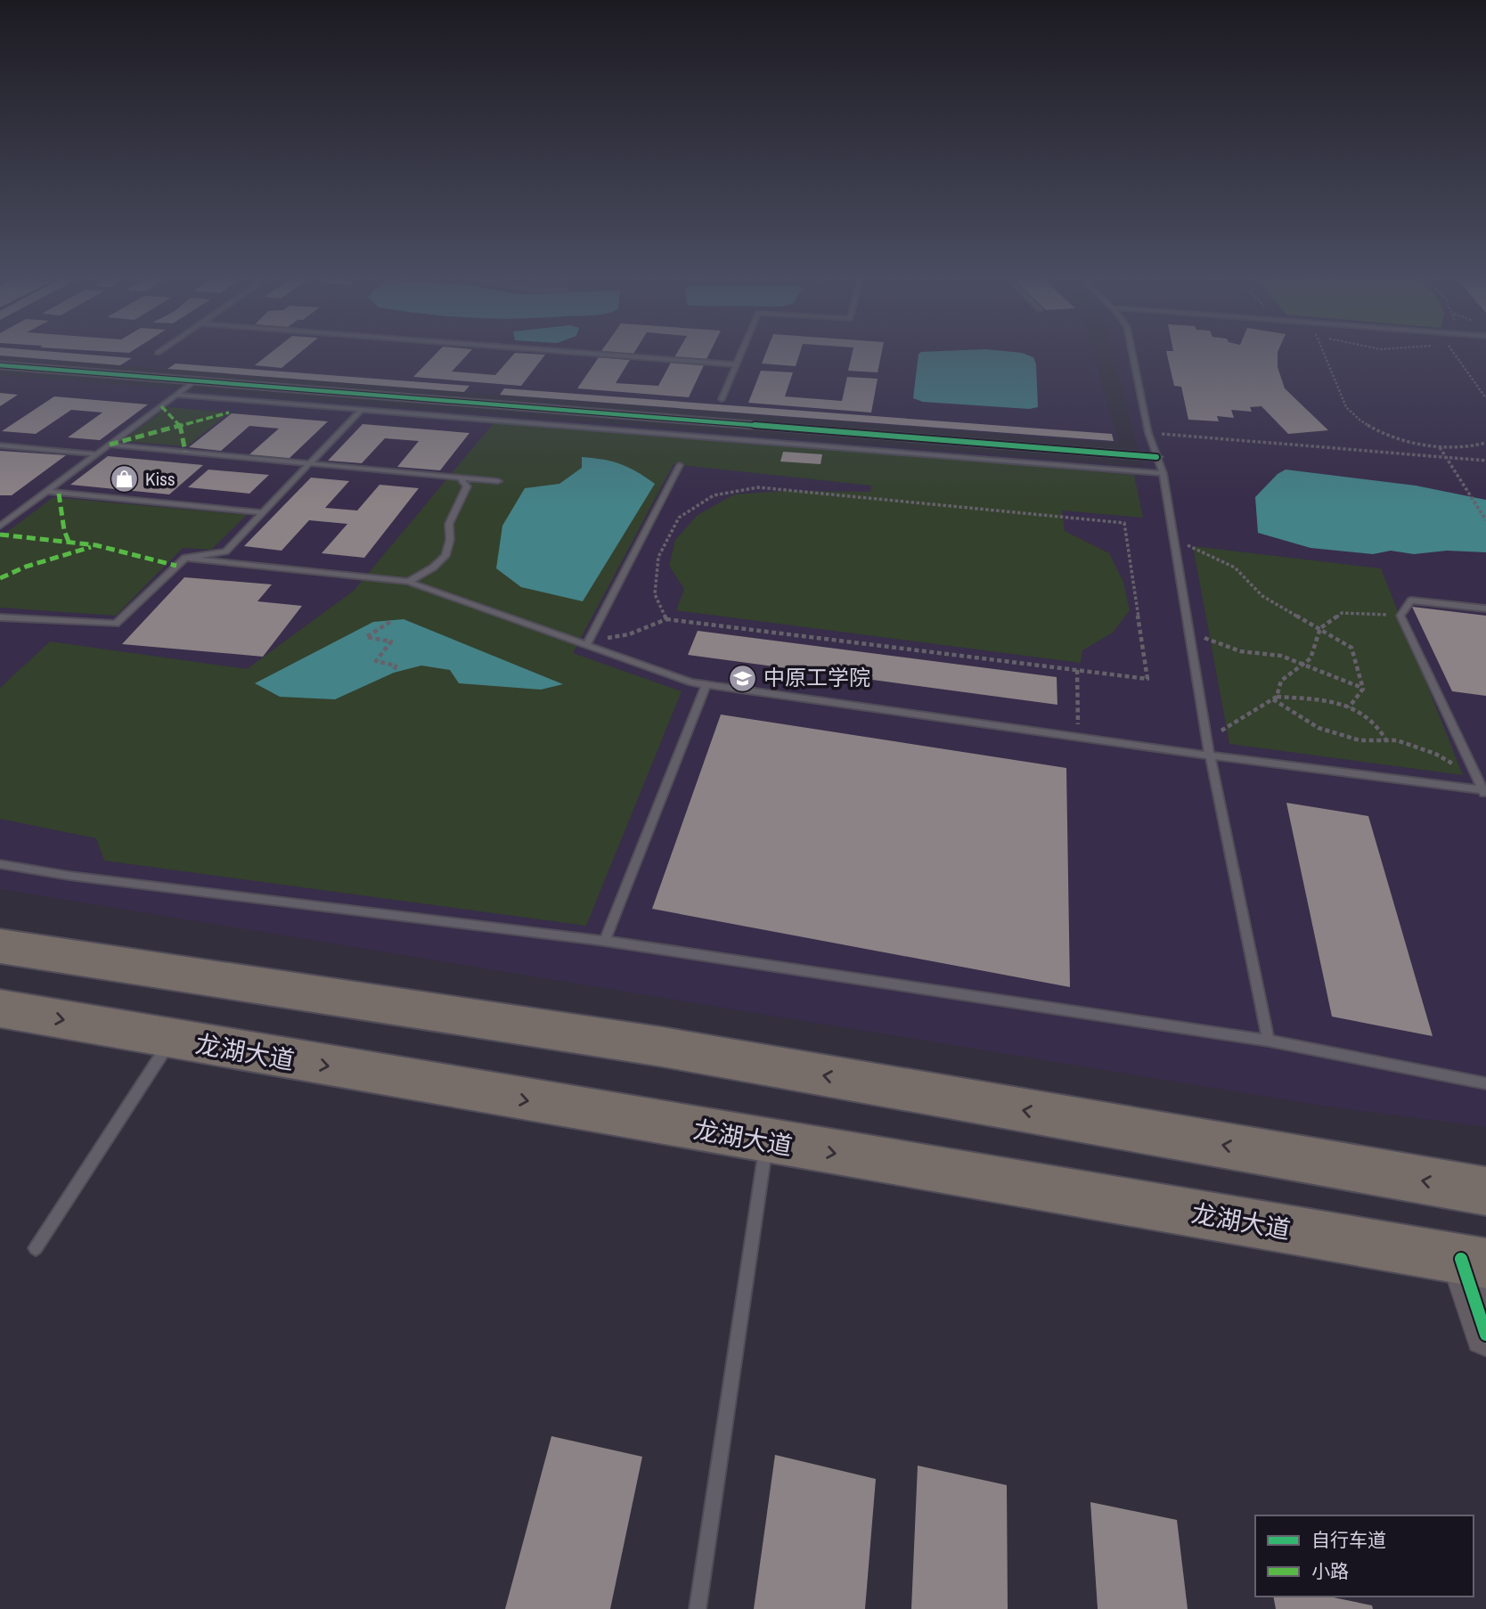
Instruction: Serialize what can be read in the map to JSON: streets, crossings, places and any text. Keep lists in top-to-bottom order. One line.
{"streets":{"highway":["龙湖大道"]},"places":{"shop":["Kiss"],"school or university":["中原工学院"]},"legend":["自行车道","小路"]}
